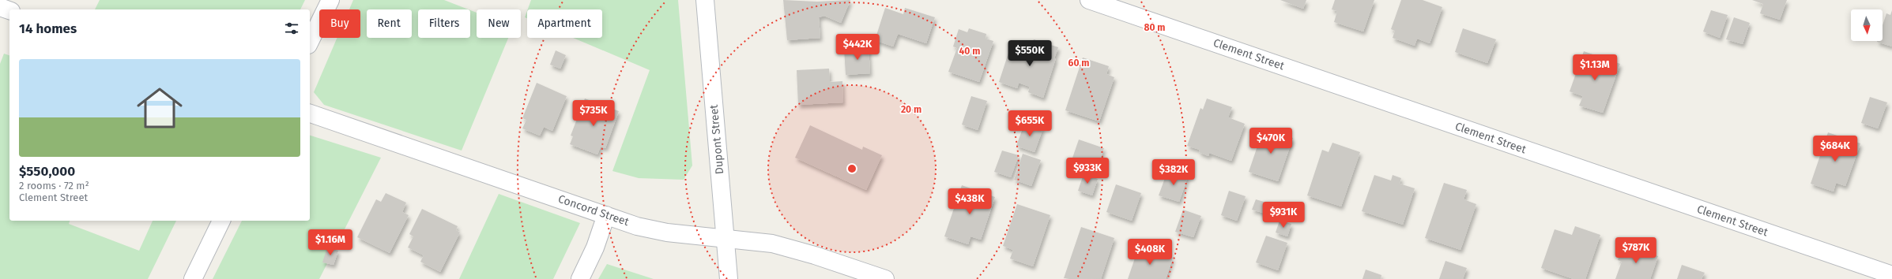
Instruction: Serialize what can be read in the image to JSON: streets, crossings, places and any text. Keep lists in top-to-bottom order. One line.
{"streets":{"street":["Clement Street","Dupont Street","Concord Street"]},"crossings":[["Dupont Street","Concord Street"]],"north":"bottom","page":{"chip":["Buy","Rent","Filters","New","Apartment"],"heading":"14 homes","price":["$442K","$550K","$1.13M","$735K","$655K","$470K","$684K","$933K","$382K","$438K","$931K","$1.16M","$787K","$408K"],"list":[{"name":"$550,000","note":"2 rooms · 72 m² · Clement Street"}]},"rings":["80 m","40 m","60 m","20 m"]}
